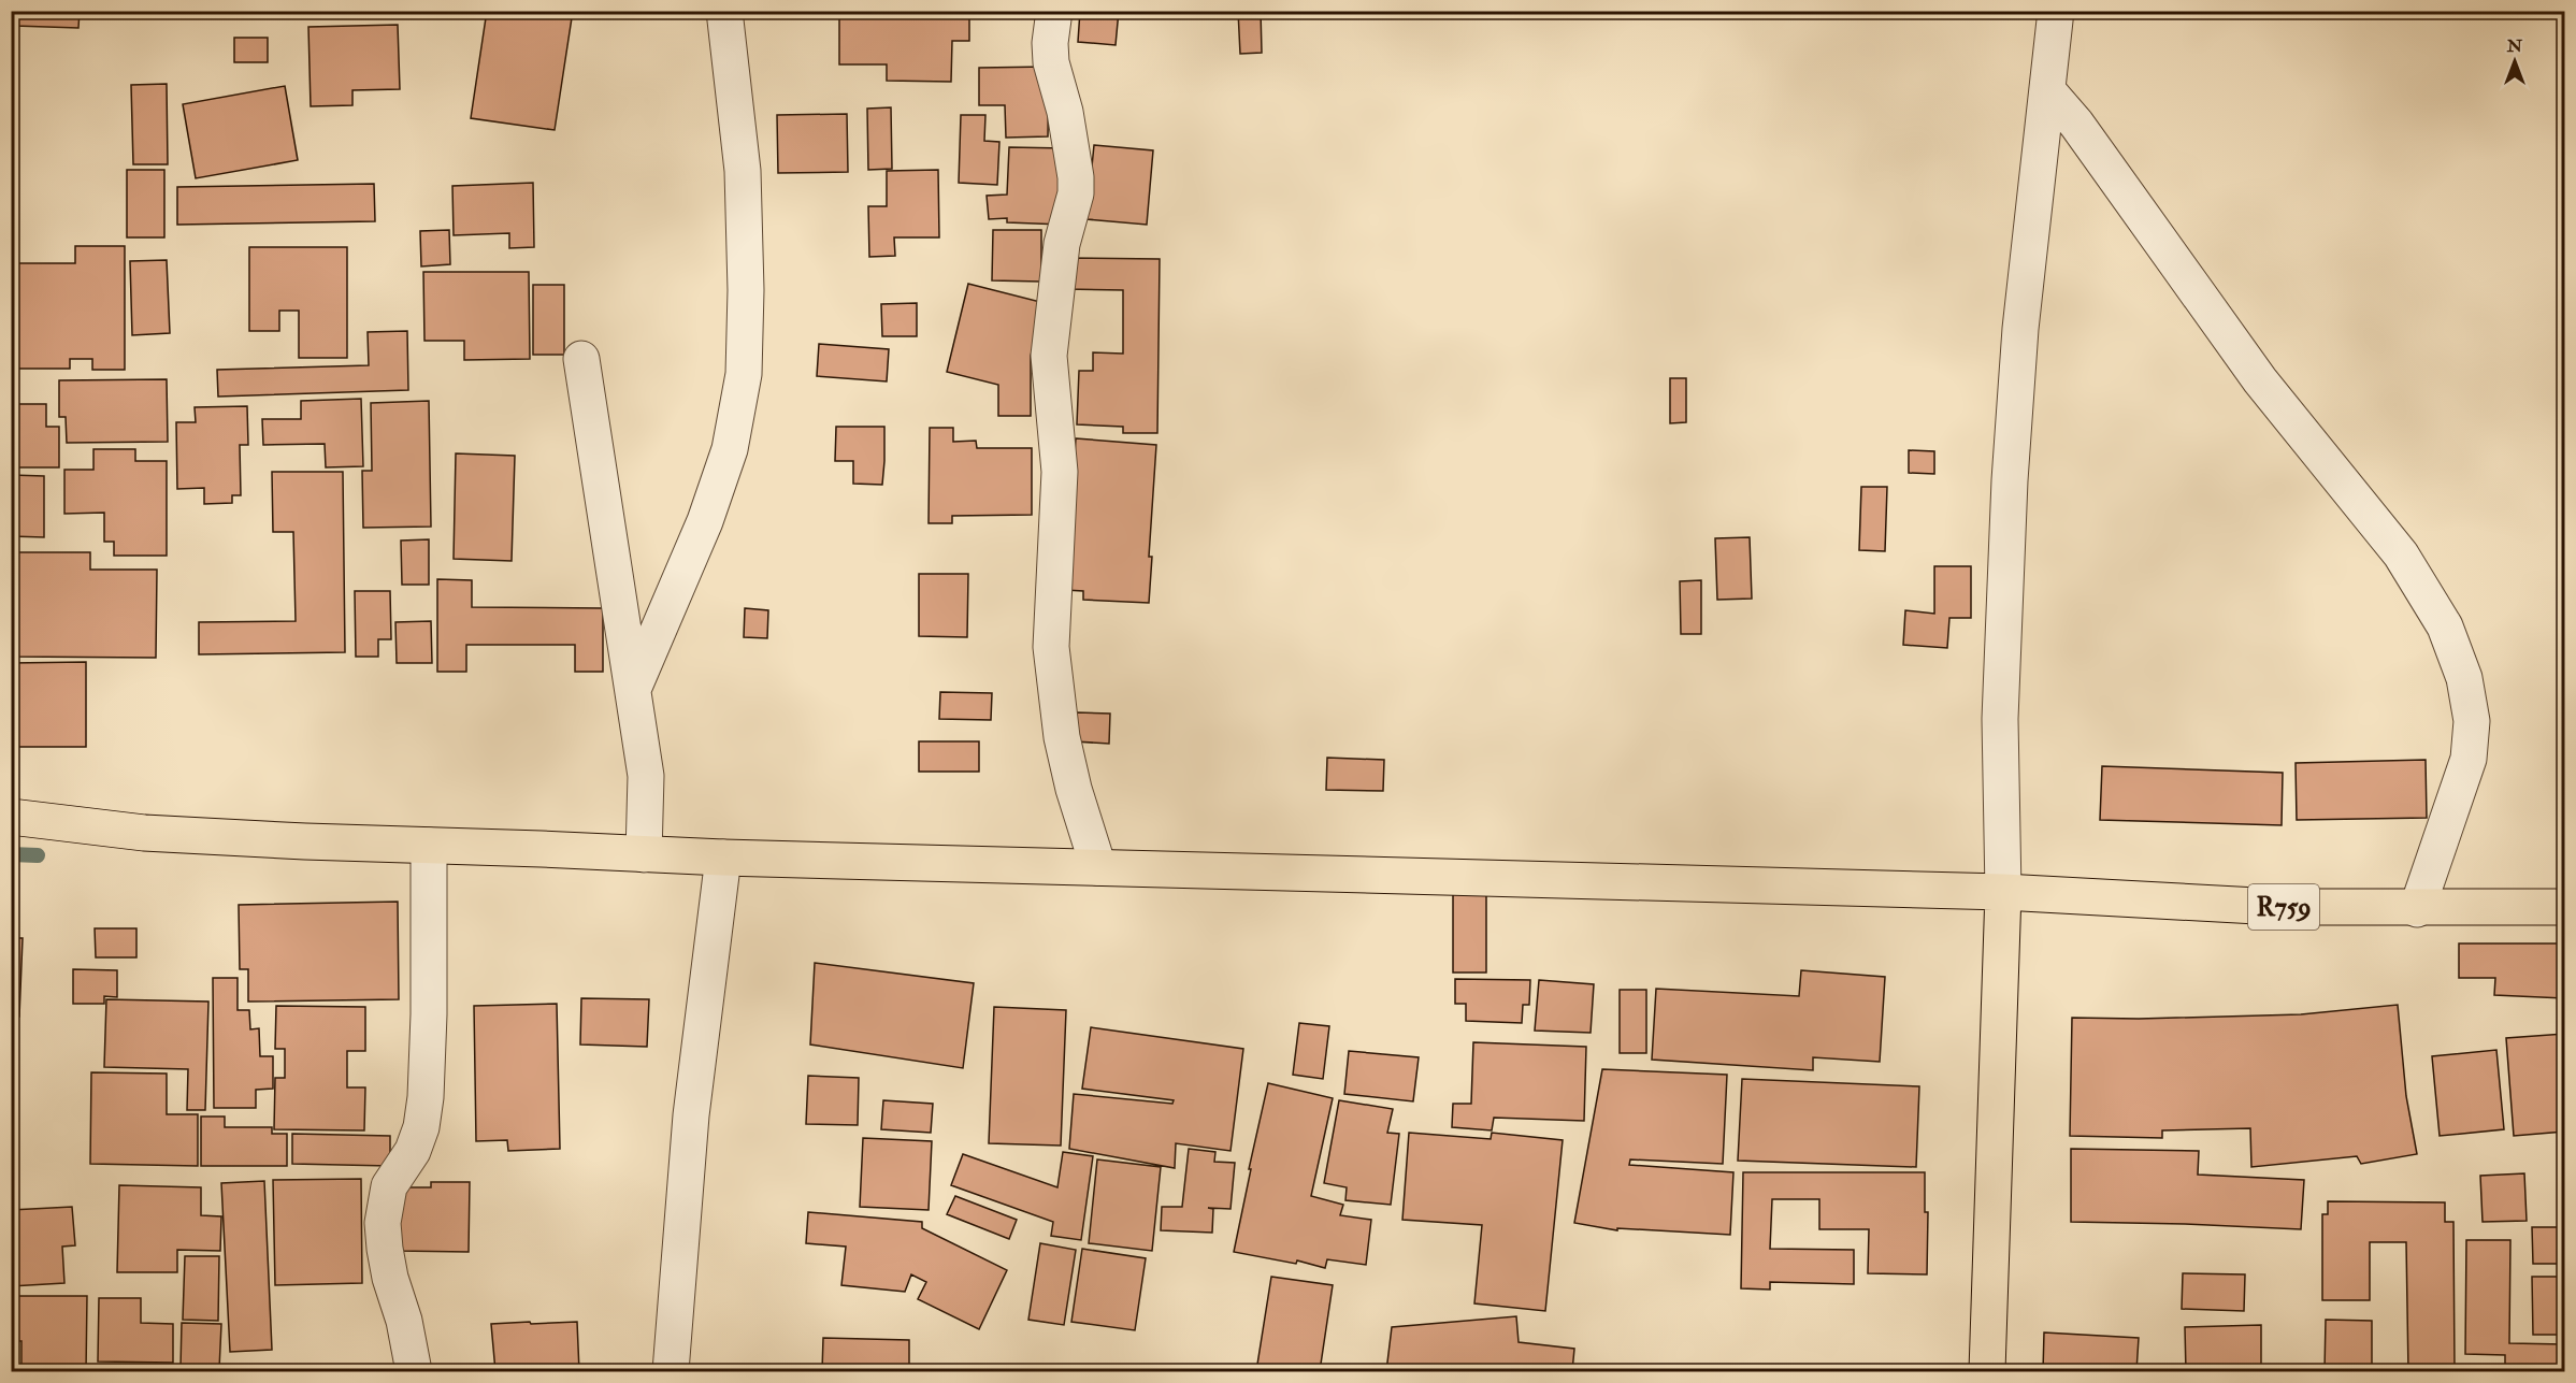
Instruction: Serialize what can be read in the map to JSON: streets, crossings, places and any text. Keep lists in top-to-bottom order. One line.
{"streets":{"main road":["R759"]},"north":"top"}
